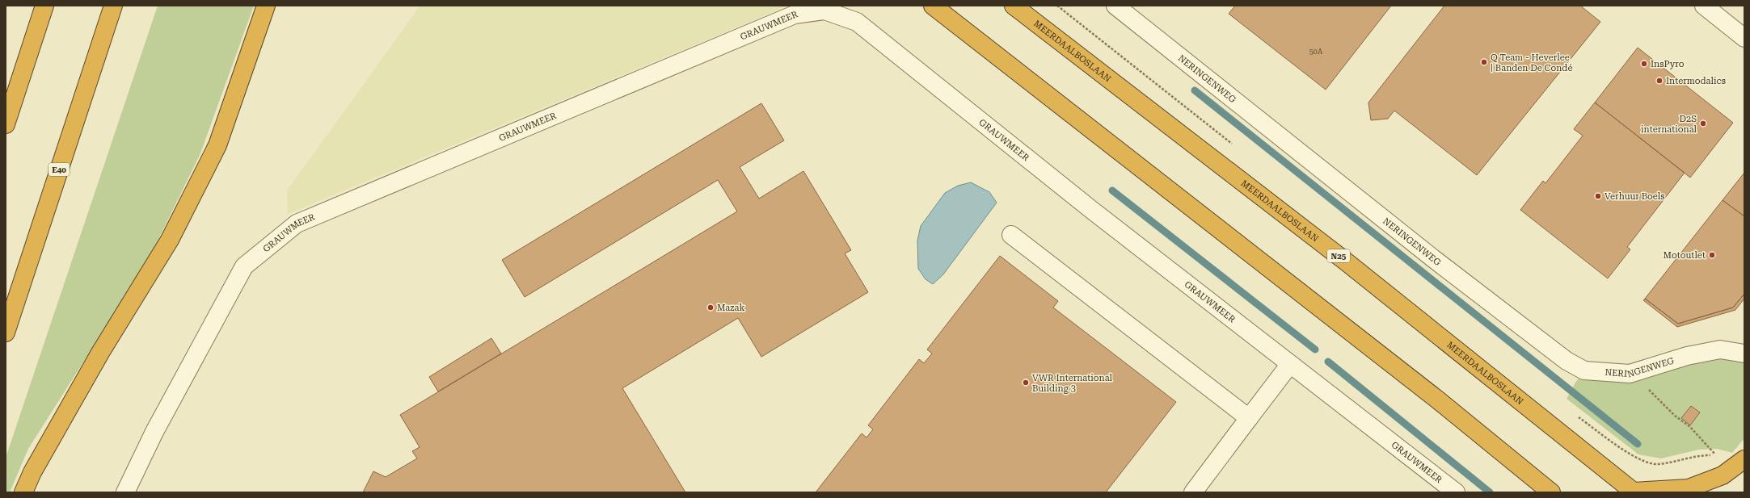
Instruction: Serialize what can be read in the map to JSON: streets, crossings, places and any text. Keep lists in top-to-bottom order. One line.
{"streets":{"highway":["MEERDAALBOSLAAN","E40","N25"],"street":["GRAUWMEER","NERINGENWEG"]},"places":["Q Team - Heverlee | Banden De Condé","InsPyro","Intermodalics","D2S international","Verhuur Boels","Motoutlet","Mazak","VWR International Building 3"],"house_numbers":["50A"]}
